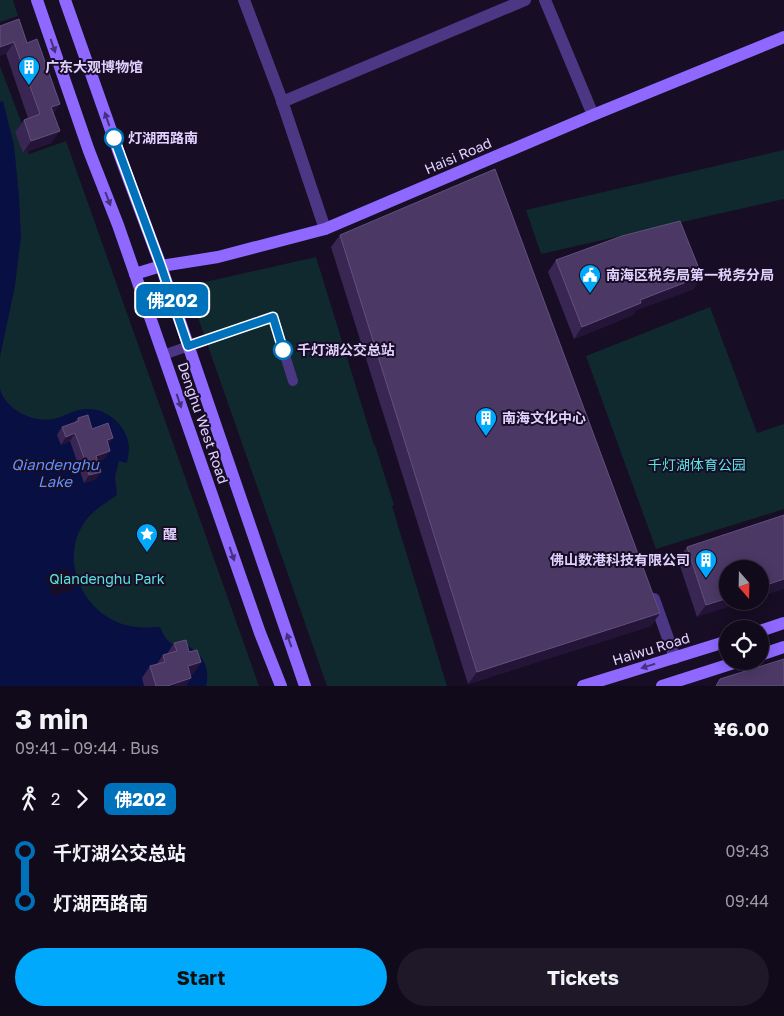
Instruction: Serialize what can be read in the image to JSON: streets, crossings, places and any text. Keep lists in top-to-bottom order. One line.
{"streets":{"main road":["Haisi Road","Denghu West Road","Haiwu Road"]},"crossings":[["Haisi Road","Denghu West Road"]],"one_way":["Haiwu Road"],"water":["Qiandenghu Lake"],"parks":["千灯湖体育公园","Qiandenghu Park"],"places":{"building":["广东大观博物馆","南海文化中心","佛山数港科技有限公司"],"other":["灯湖西路南","千灯湖公交总站"],"public building":["南海区税务局第一税务分局"],"place":["醒"]},"lines":["bus line 佛202"],"north":"bottom","page":{"on_map":"佛202","heading":["3 min","09:41 – 09:44 · Bus","¥6.00"],"legs":["2","佛202"],"list":[{"name":"千灯湖公交总站","value":"09:43"},{"name":"灯湖西路南","value":"09:44"}],"buttons":["Start","Tickets"]}}
